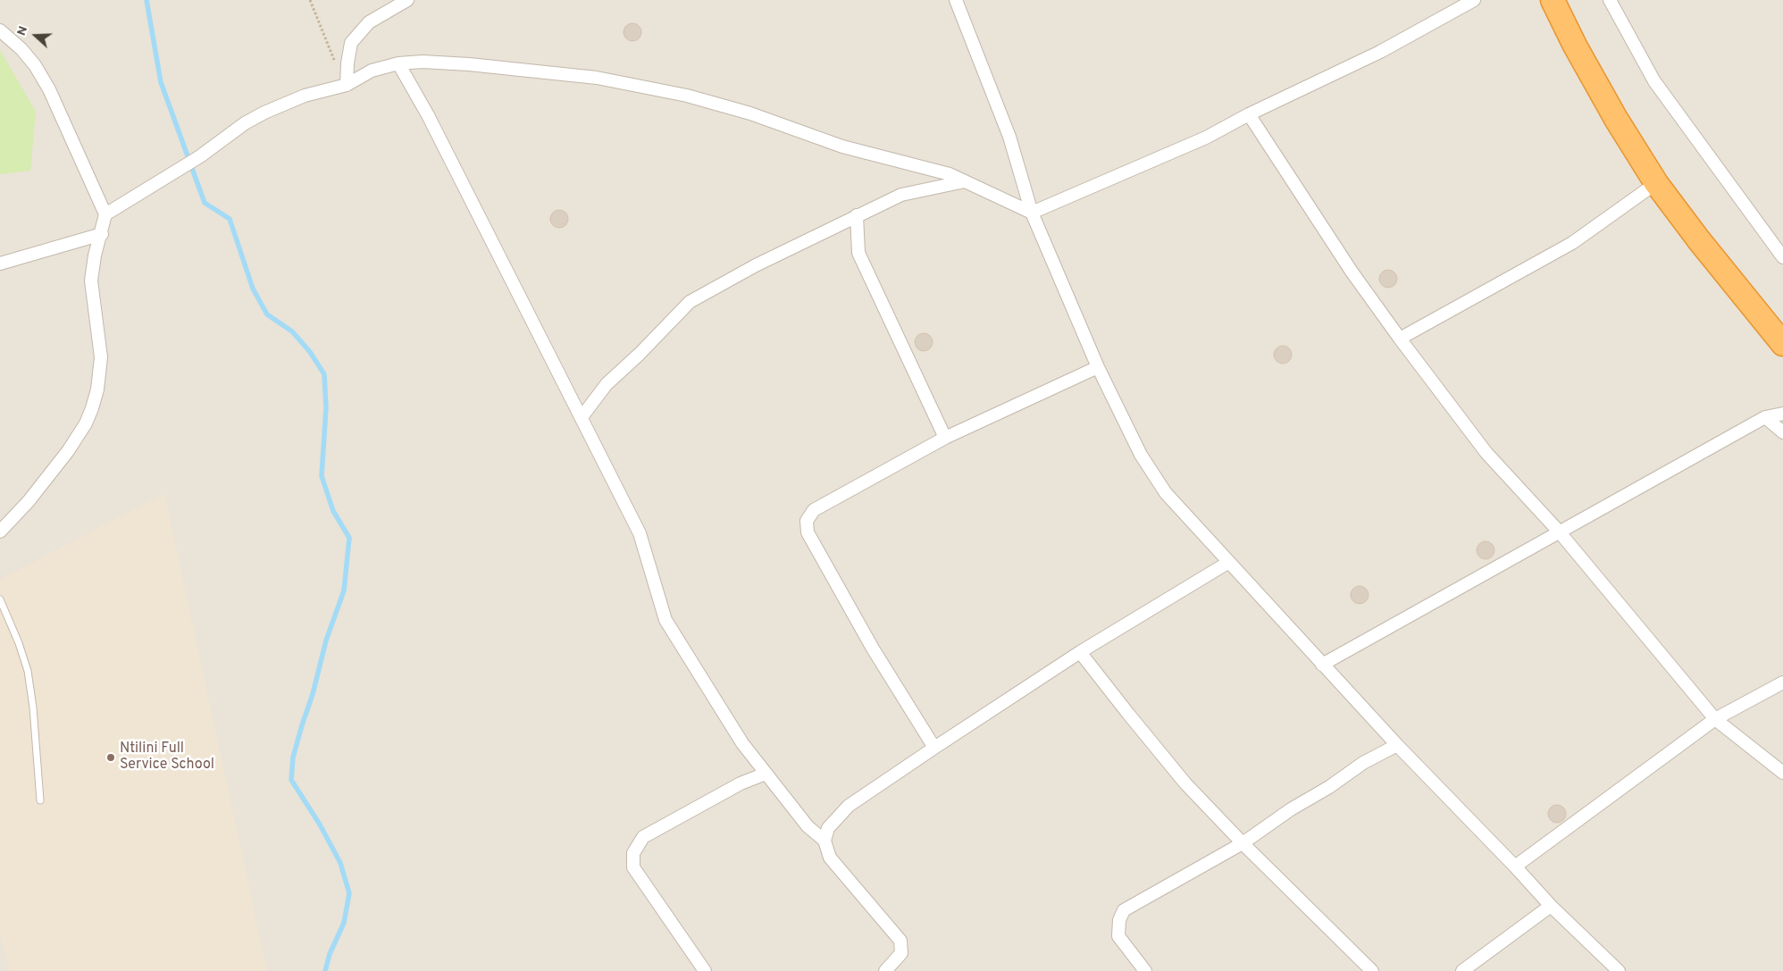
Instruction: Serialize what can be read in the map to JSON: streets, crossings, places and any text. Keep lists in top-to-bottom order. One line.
{"places":["Ntilini Full Service School"],"north":"left"}
